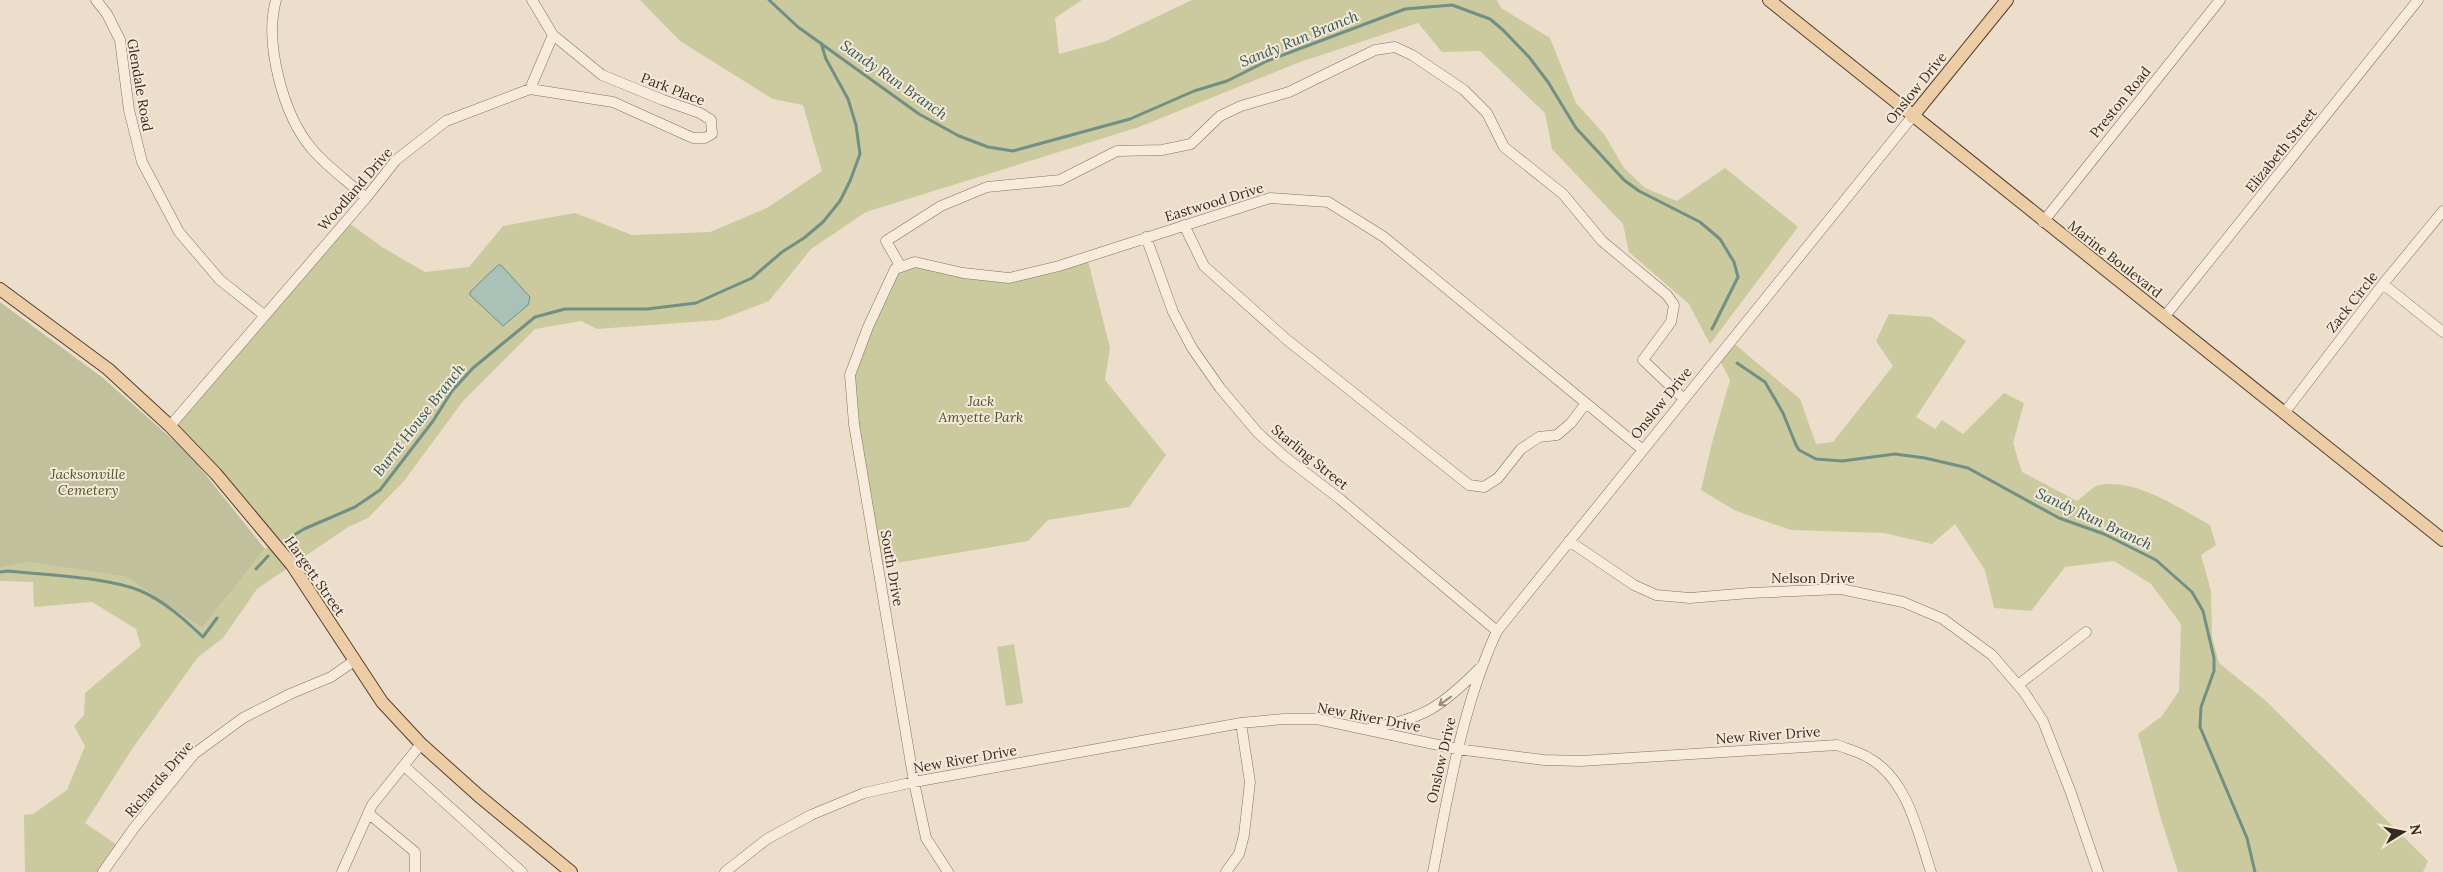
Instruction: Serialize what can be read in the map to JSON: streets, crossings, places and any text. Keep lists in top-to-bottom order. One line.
{"streets":{"main road":["Onslow Drive","Marine Boulevard","Hargett Street"],"street":["Glendale Road","Park Place","Preston Road","Elizabeth Street","Woodland Drive","Eastwood Drive","Zack Circle","Starling Street","South Drive","Nelson Drive","New River Drive","Richards Drive"]},"crossings":[["Glendale Road","Woodland Drive"],["Onslow Drive","Eastwood Drive"],["Onslow Drive","Marine Boulevard"],["Onslow Drive","Starling Street"],["Onslow Drive","Nelson Drive"],["Onslow Drive","New River Drive"],["Park Place","Woodland Drive"],["Preston Road","Marine Boulevard"],["Elizabeth Street","Marine Boulevard"],["Woodland Drive","Hargett Street"],["Eastwood Drive","Starling Street"],["Eastwood Drive","South Drive"],["Marine Boulevard","Zack Circle"],["South Drive","New River Drive"],["Hargett Street","Richards Drive"]],"water":["Sandy Run Branch","Burnt House Branch"],"parks":["Jack Amyette Park","Jacksonville Cemetery"],"north":"right"}
